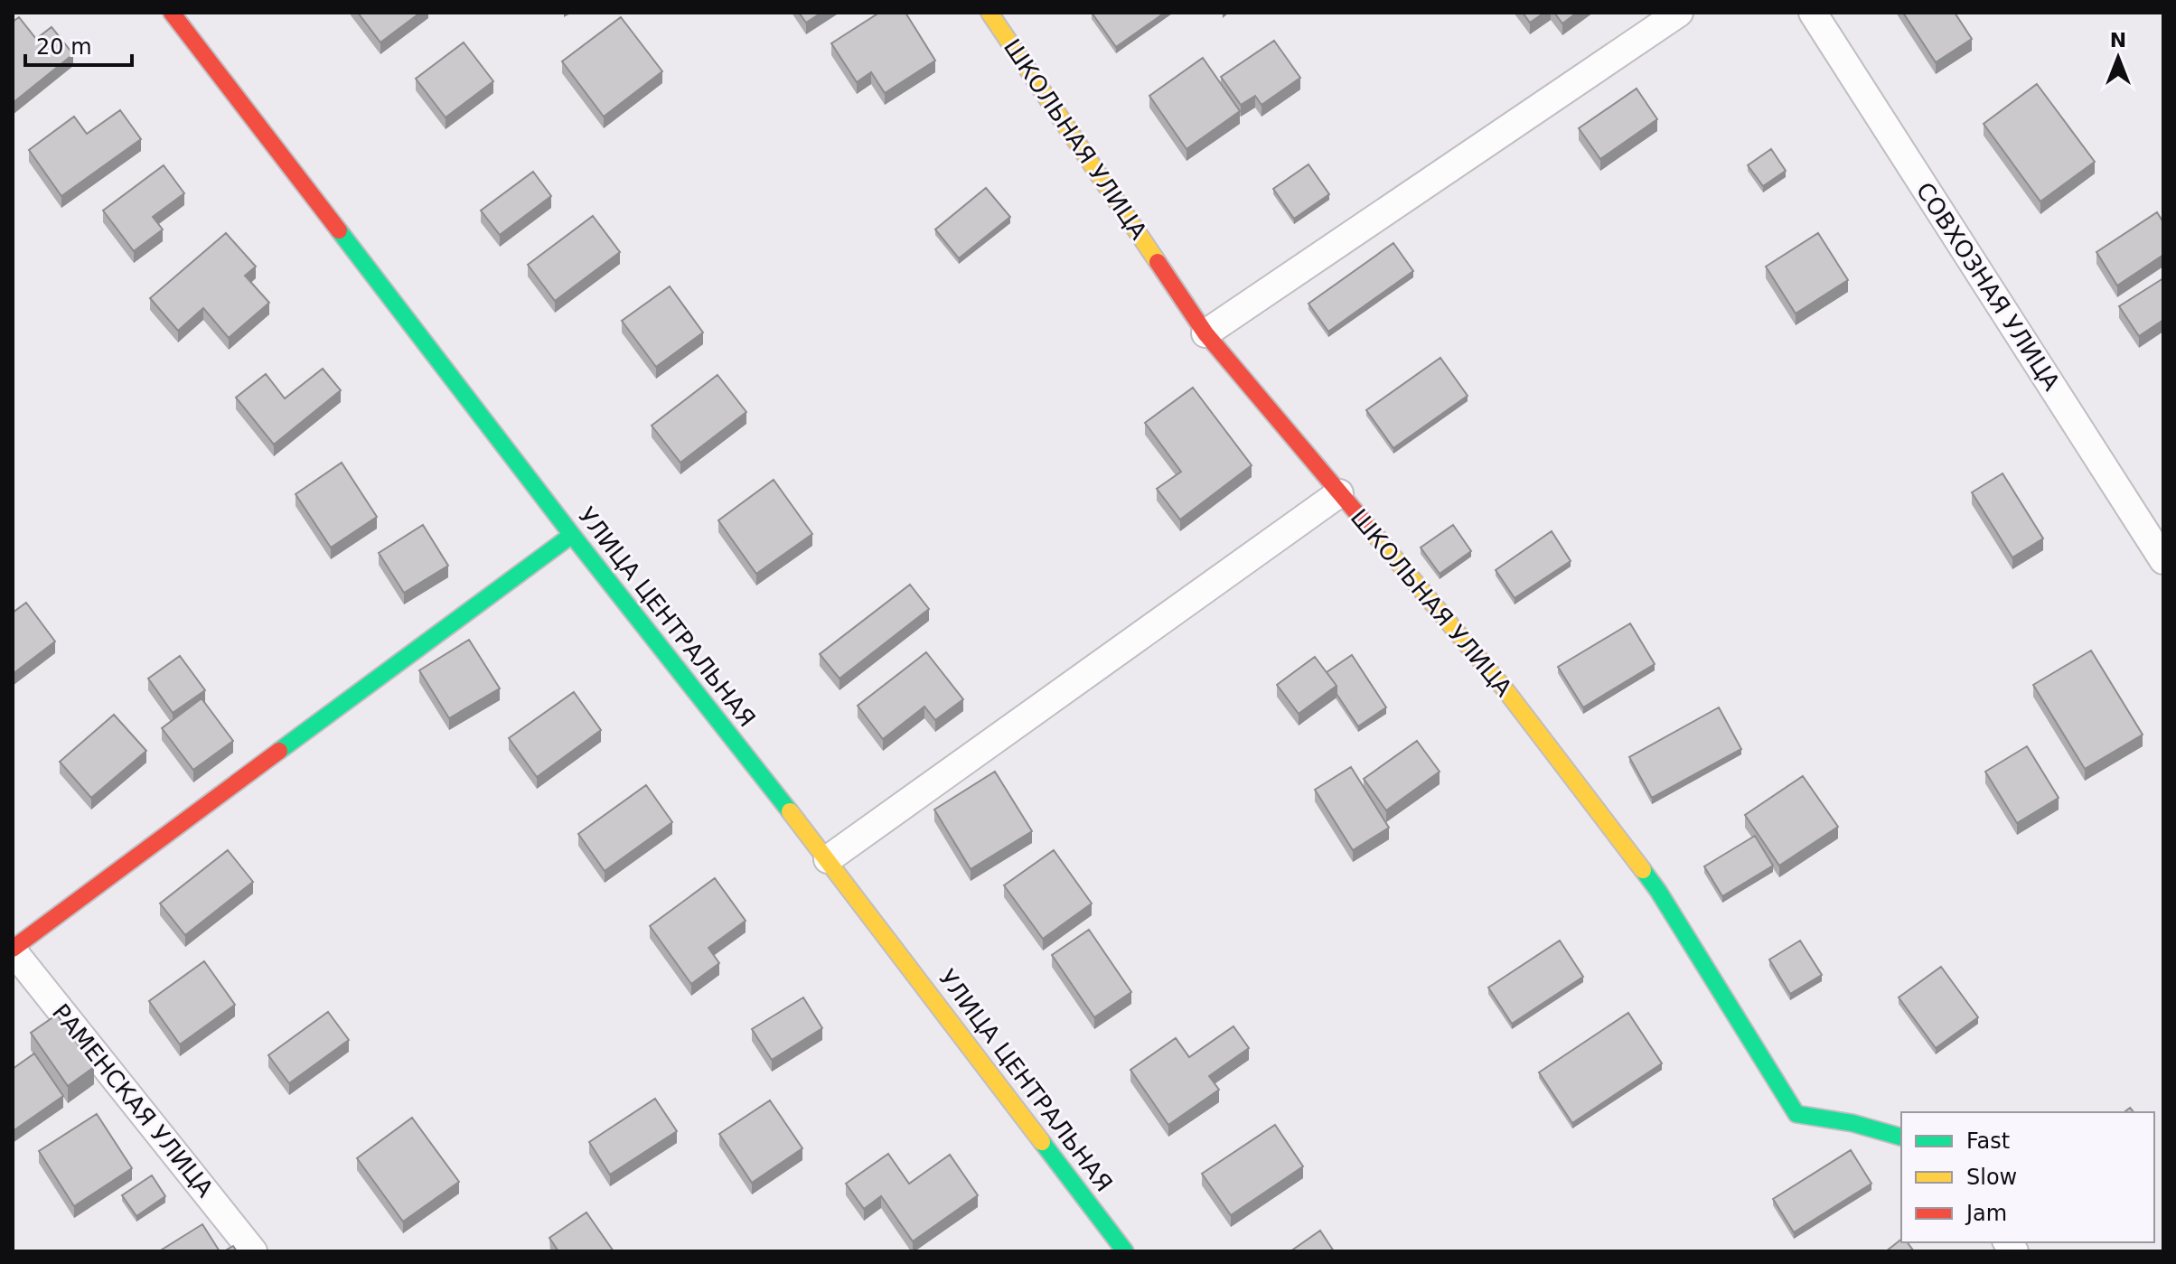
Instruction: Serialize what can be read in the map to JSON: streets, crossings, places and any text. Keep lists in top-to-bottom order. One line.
{"streets":{"street":["ШКОЛЬНАЯ УЛИЦА","СОВХОЗНАЯ УЛИЦА","УЛИЦА ЦЕНТРАЛЬНАЯ","РАМЕНСКАЯ УЛИЦА"]},"legend":["Fast","Slow","Jam"],"scale_bar":"20 m","north":"top"}
